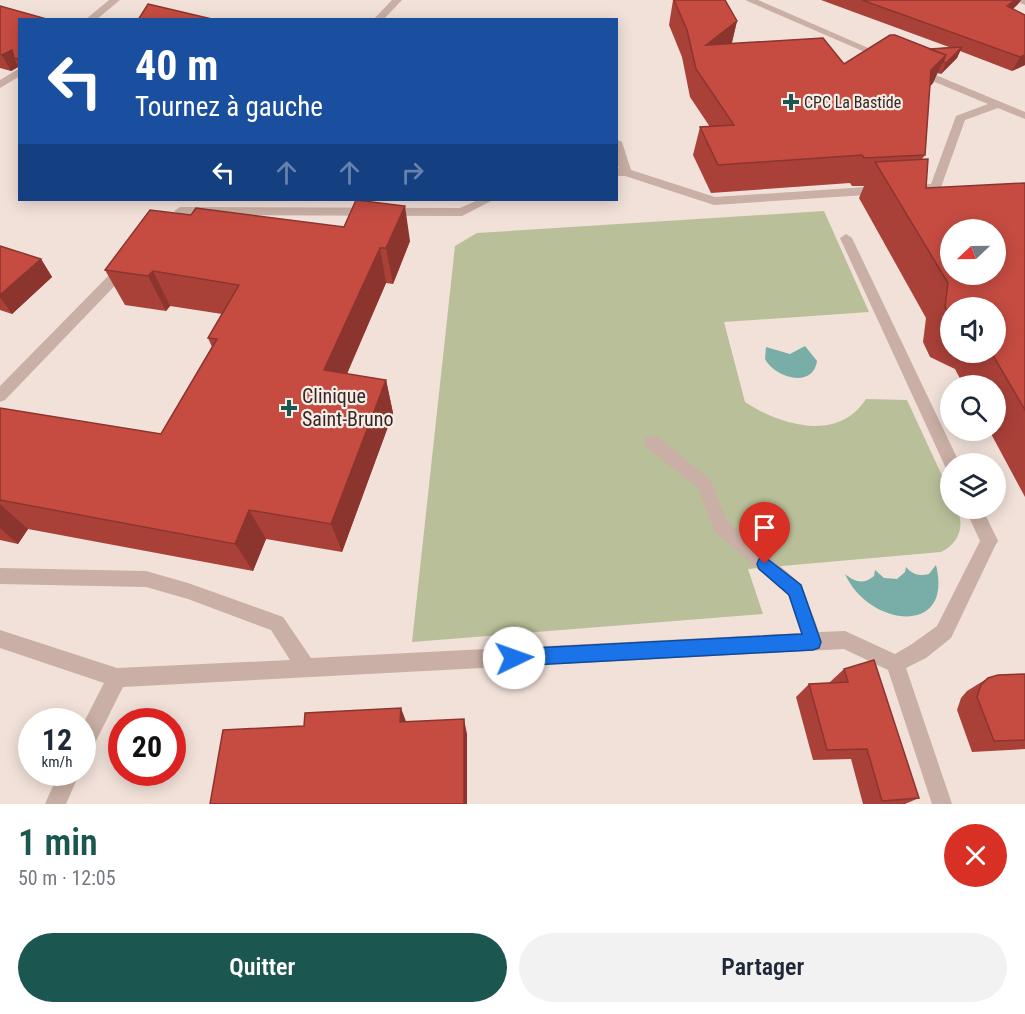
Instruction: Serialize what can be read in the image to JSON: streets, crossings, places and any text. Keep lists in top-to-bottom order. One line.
{"places":{"health":["CPC La Bastide","Clinique Saint-Bruno"]},"north":"left","page":{"turn":["40 m","Tournez à gauche"],"speed":"12 km/h","limit":"20","heading":["1 min","50 m · 12:05"],"buttons":["Quitter","Partager"]}}
